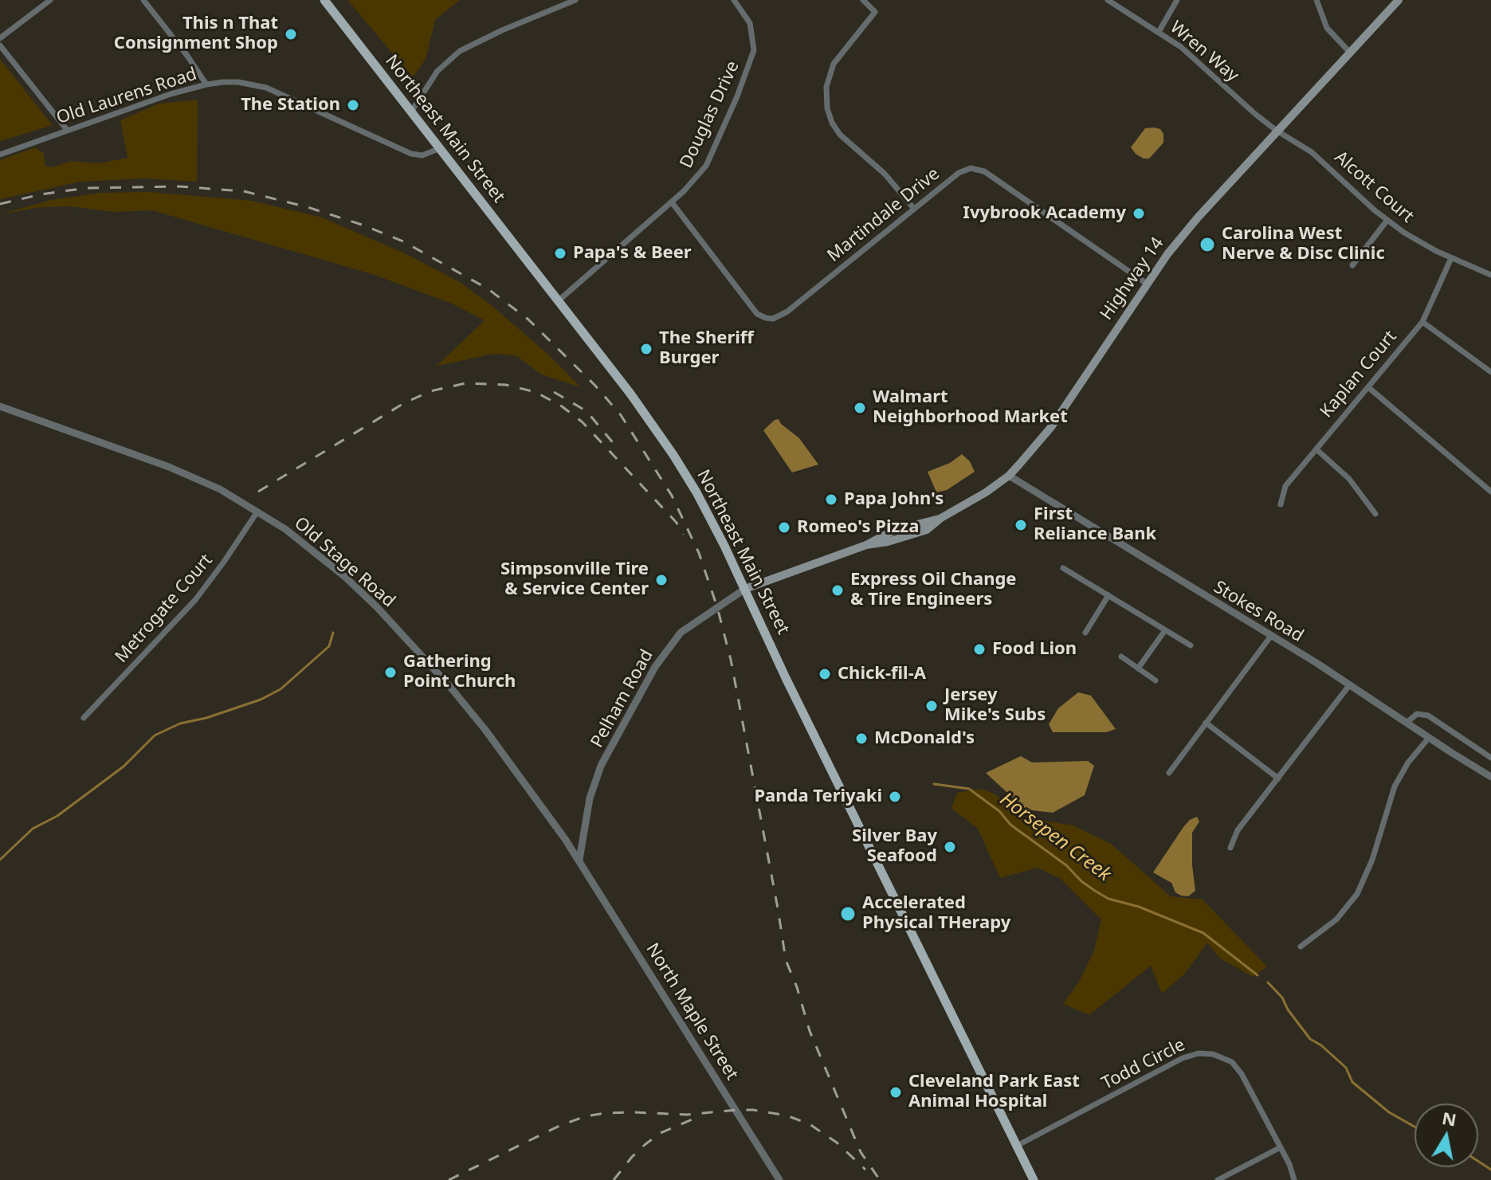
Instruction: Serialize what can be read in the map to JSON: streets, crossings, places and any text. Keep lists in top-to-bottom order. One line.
{"streets":{"main road":["Northeast Main Street","Highway 14"],"street":["Wren Way","Old Laurens Road","Douglas Drive","Alcott Court","Martindale Drive","Kaplan Court","Old Stage Road","Metrogate Court","Stokes Road","Pelham Road","North Maple Street","Todd Circle"]},"crossings":[["Wren Way","Alcott Court"],["Wren Way","Highway 14"],["Old Laurens Road","Northeast Main Street"],["Douglas Drive","Northeast Main Street"],["Douglas Drive","Martindale Drive"],["Northeast Main Street","Highway 14"],["Northeast Main Street","Pelham Road"],["Northeast Main Street","Todd Circle"],["Alcott Court","Highway 14"],["Alcott Court","Kaplan Court"],["Martindale Drive","Highway 14"],["Highway 14","Stokes Road"],["Highway 14","Pelham Road"],["Old Stage Road","Metrogate Court"],["Old Stage Road","Pelham Road"],["Old Stage Road","North Maple Street"],["Pelham Road","North Maple Street"]],"water":["Horsepen Creek"],"places":["This n That Consignment Shop","The Station","Ivybrook Academy","Carolina West Nerve & Disc Clinic","Papa's & Beer","The Sheriff Burger","Walmart Neighborhood Market","Papa John's","First Reliance Bank","Romeo's Pizza","Simpsonville Tire & Service Center","Express Oil Change & Tire Engineers","Food Lion","Gathering Point Church","Chick-fil-A","Jersey Mike's Subs","McDonald's","Panda Teriyaki","Silver Bay Seafood","Accelerated Physical THerapy","Cleveland Park East Animal Hospital"],"north":"top"}
